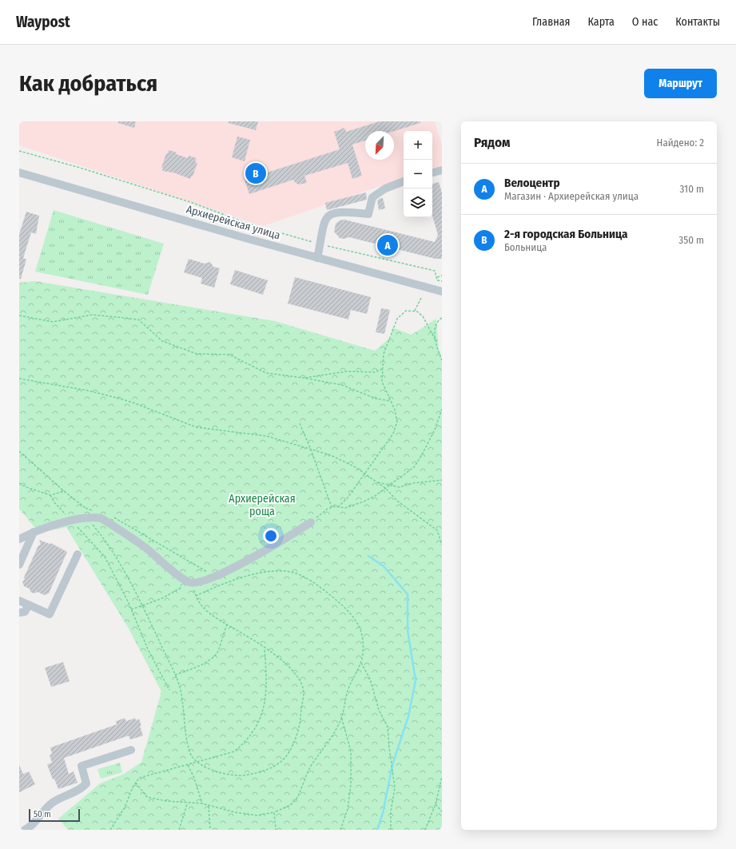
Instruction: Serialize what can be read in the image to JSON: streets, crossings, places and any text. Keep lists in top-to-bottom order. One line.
{"streets":{"street":["Архиерейская улица"]},"parks":["Архиерейская роща"],"scale_bar":"50 m","north":"bottom left","page":{"header":"Waypost","nav":["Главная","Карта","О нас","Контакты"],"buttons":"Маршрут","title":"Как добраться","heading":["Рядом","Найдено: 2"],"map_buttons":["+","−"],"pins":["B","A"],"list":[{"mark":"A","name":"Велоцентр","note":"Магазин · Архиерейская улица","value":"310 m"},{"mark":"B","name":"2-я городская Больница","note":"Больница","value":"350 m"}],"scale":"50 m"}}
